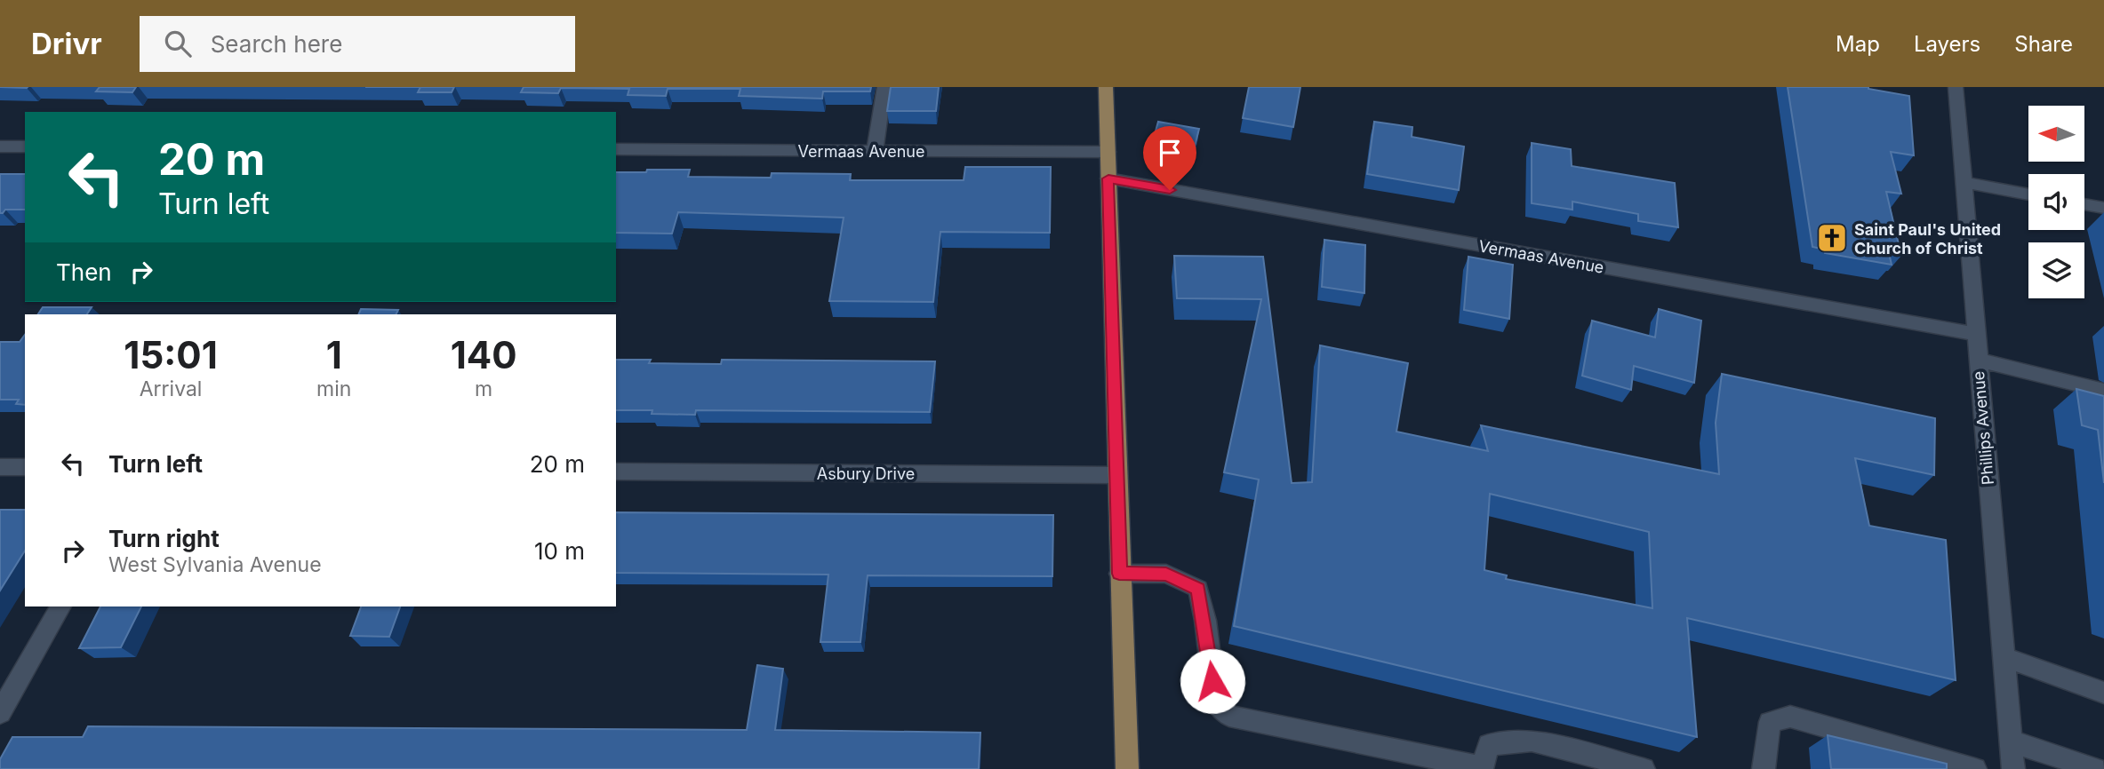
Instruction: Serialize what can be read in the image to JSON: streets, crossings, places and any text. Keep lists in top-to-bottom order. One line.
{"streets":{"street":["Vermaas Avenue","Phillips Avenue","Asbury Drive"]},"crossings":[["Vermaas Avenue","Phillips Avenue"]],"places":{"church":["Saint Paul's United Church of Christ"]},"north":"left","page":{"header":"Drivr","search":"Search here","nav":["Map","Layers","Share"],"turn":["20 m","Turn left"],"then":"Then","eta":["15:01","Arrival","1","min","140","m"],"list":[{"name":"Turn left","value":"20 m"},{"name":"Turn right","note":"West Sylvania Avenue","value":"10 m"}]}}
